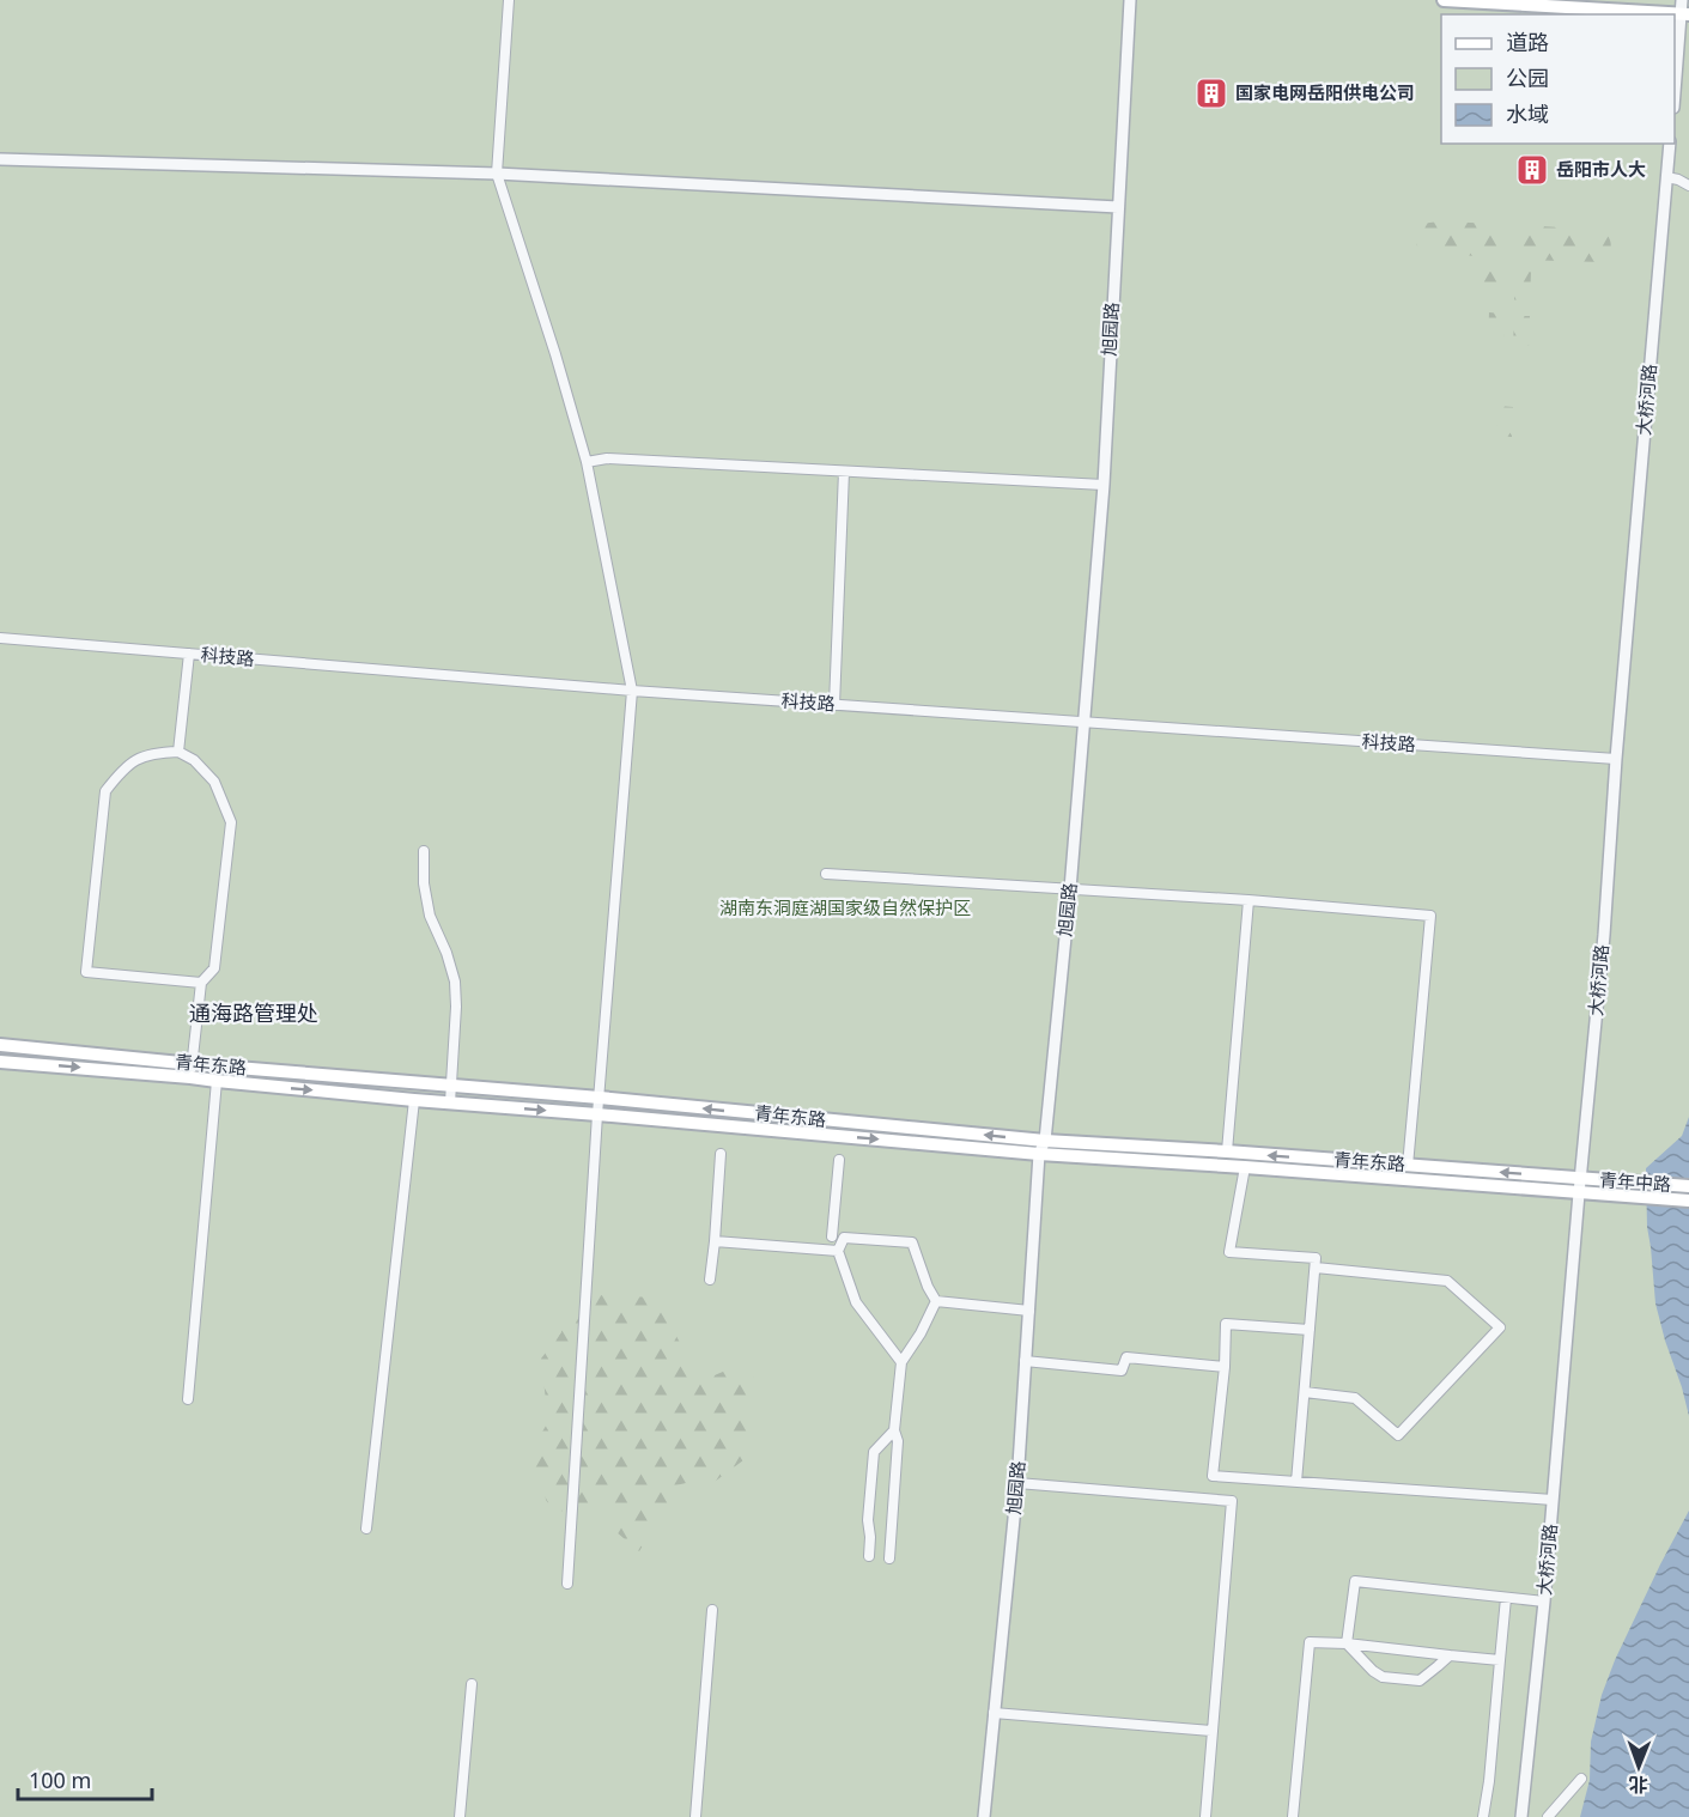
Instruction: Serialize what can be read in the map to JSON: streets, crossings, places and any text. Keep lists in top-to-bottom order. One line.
{"streets":{"main road":["青年东路","青年中路"],"street":["旭园路","大桥河路","科技路"]},"crossings":[["旭园路","科技路"],["旭园路","青年东路"],["大桥河路","科技路"],["大桥河路","青年东路"],["大桥河路","青年中路"],["青年东路","青年中路"]],"districts":["通海路管理处"],"parks":["湖南东洞庭湖国家级自然保护区"],"places":{"building":["国家电网岳阳供电公司","岳阳市人大"]},"legend":["道路","公园","水域"],"scale_bar":"100 m","north":"bottom"}
